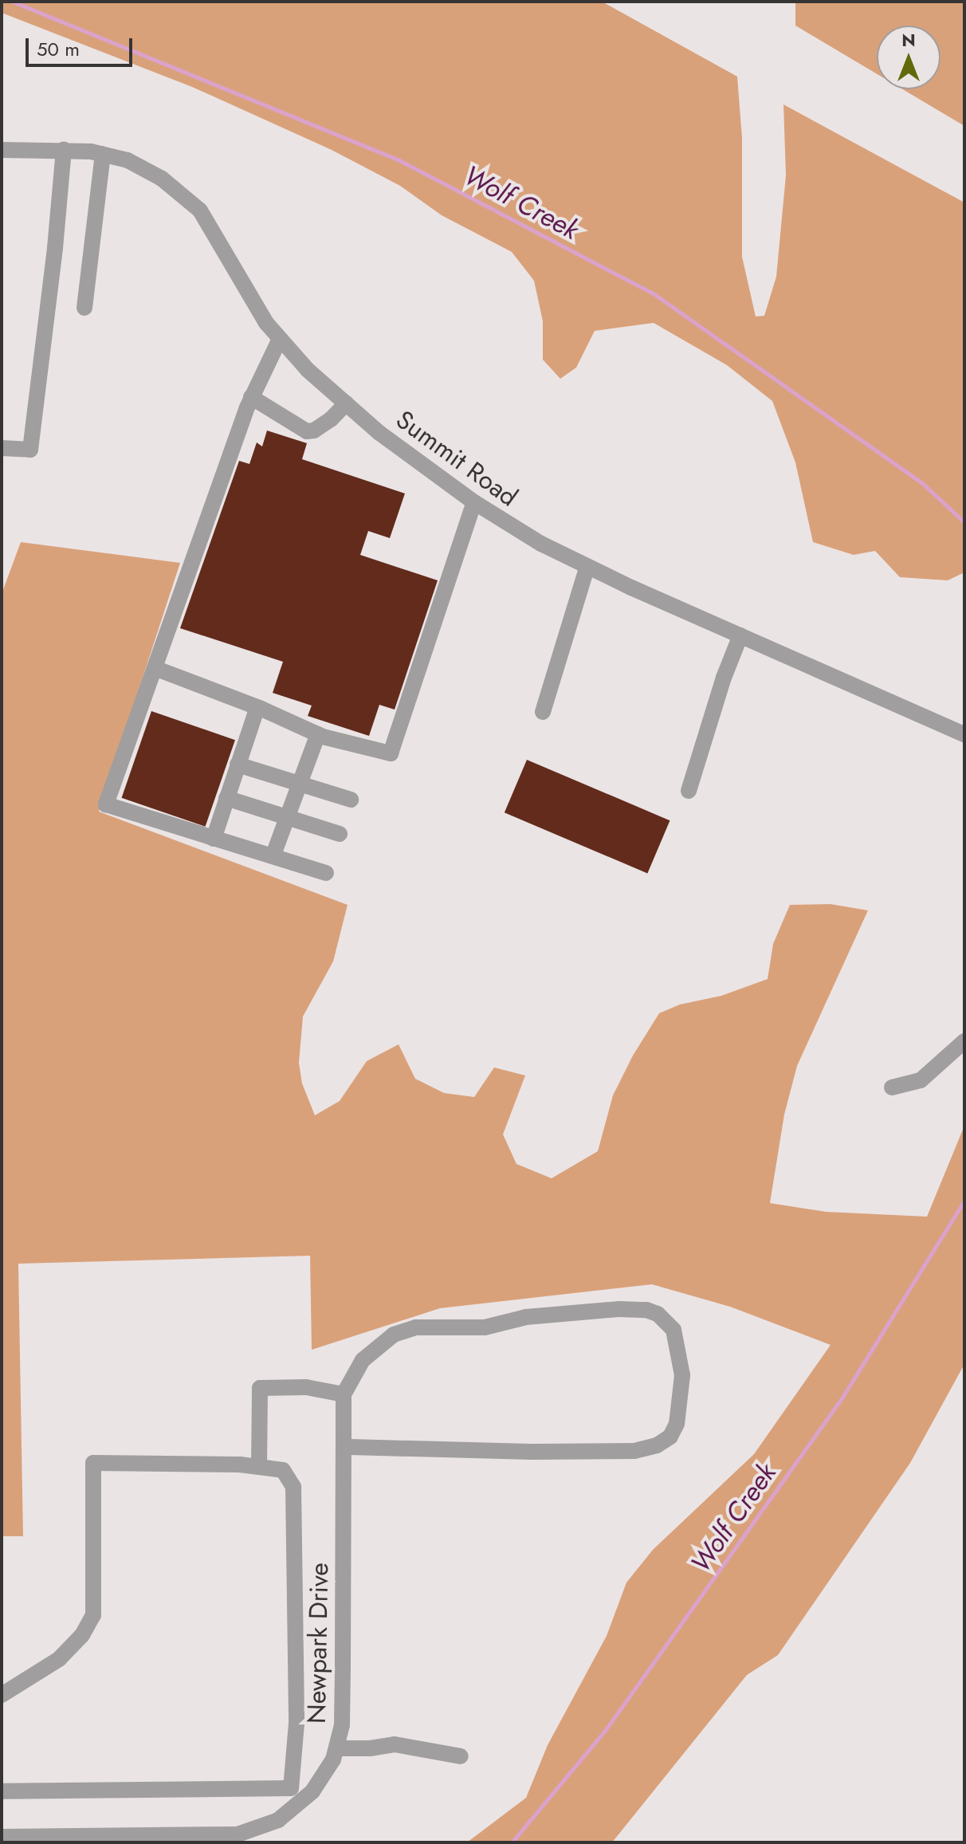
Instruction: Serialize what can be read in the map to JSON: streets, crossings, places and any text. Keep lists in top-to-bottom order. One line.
{"streets":{"street":["Summit Road","Newpark Drive"]},"water":["Wolf Creek"],"scale_bar":"50 m","north":"top"}
